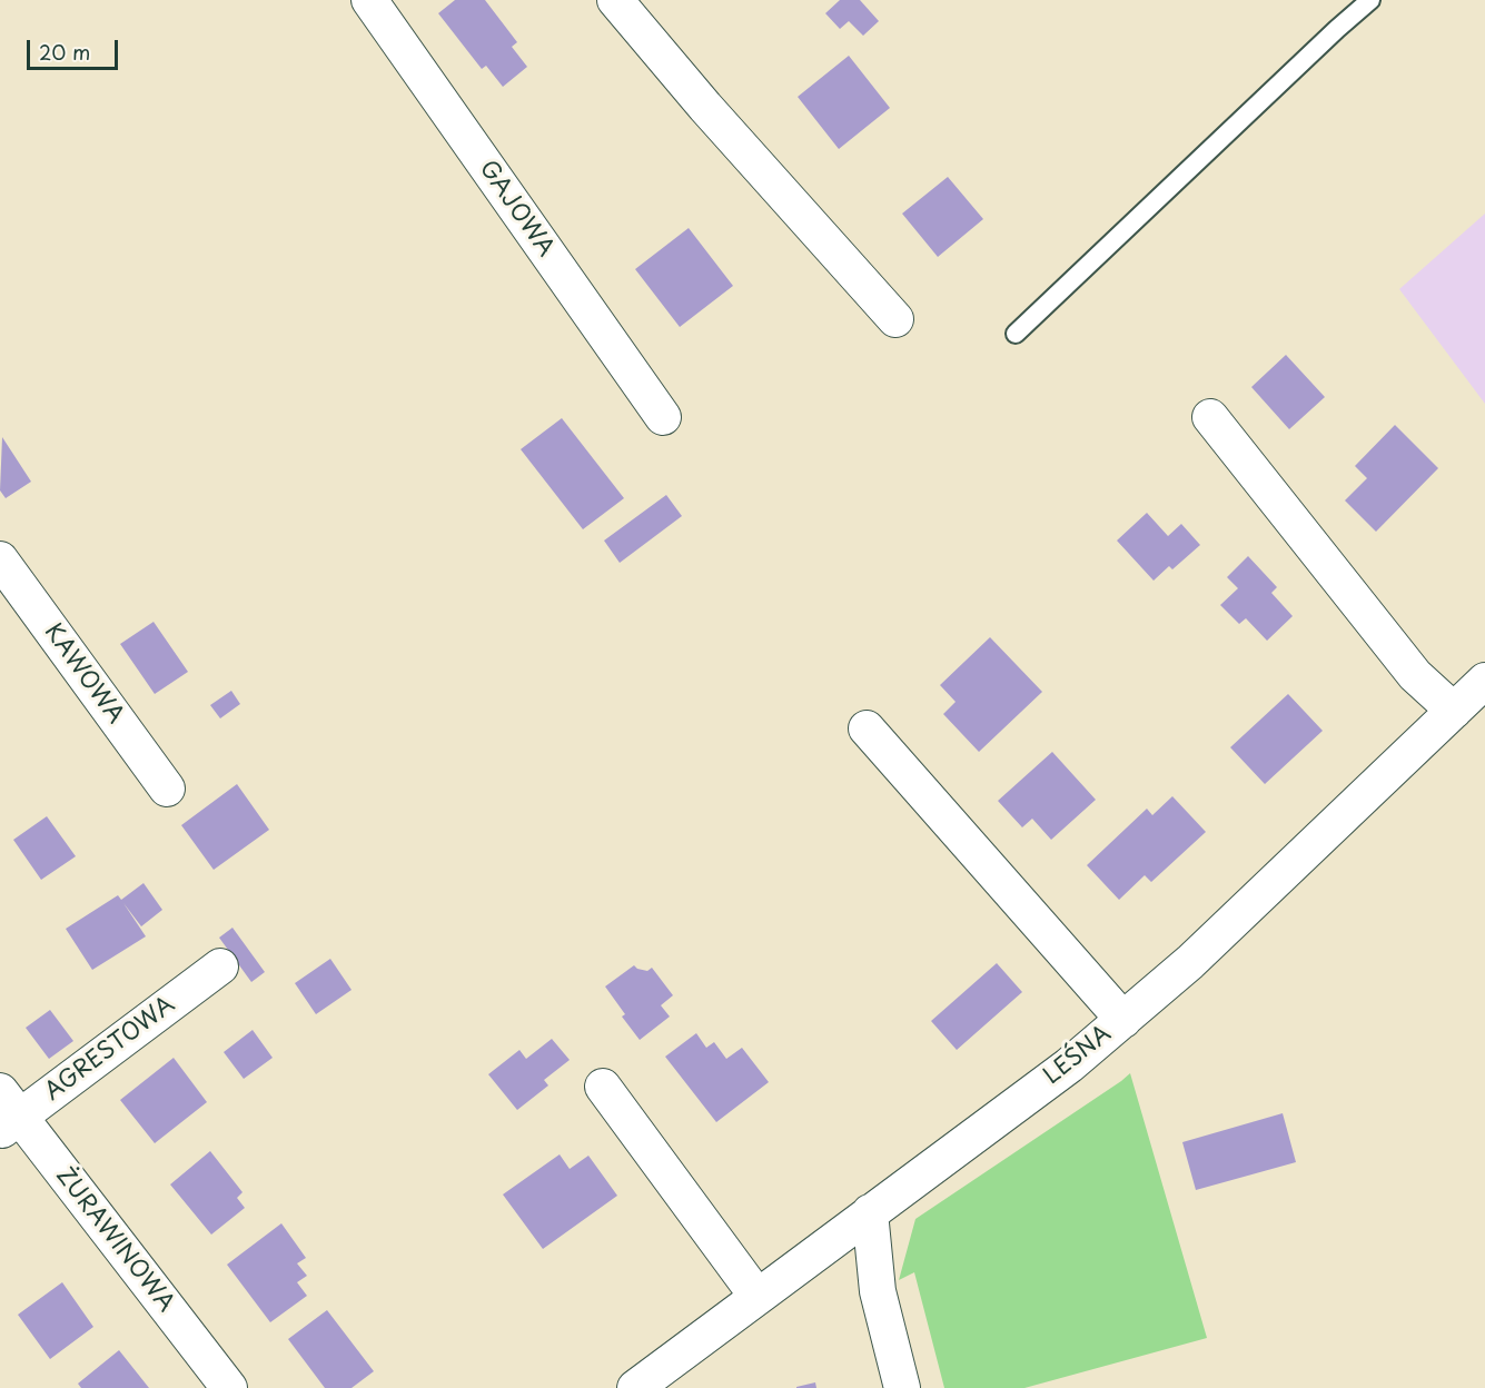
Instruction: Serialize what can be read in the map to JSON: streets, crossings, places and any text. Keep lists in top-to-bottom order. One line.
{"streets":{"street":["GAJOWA","KAWOWA","AGRESTOWA","LEŚNA","ŻURAWINOWA"]},"crossings":[["AGRESTOWA","ŻURAWINOWA"]],"scale_bar":"20 m"}
